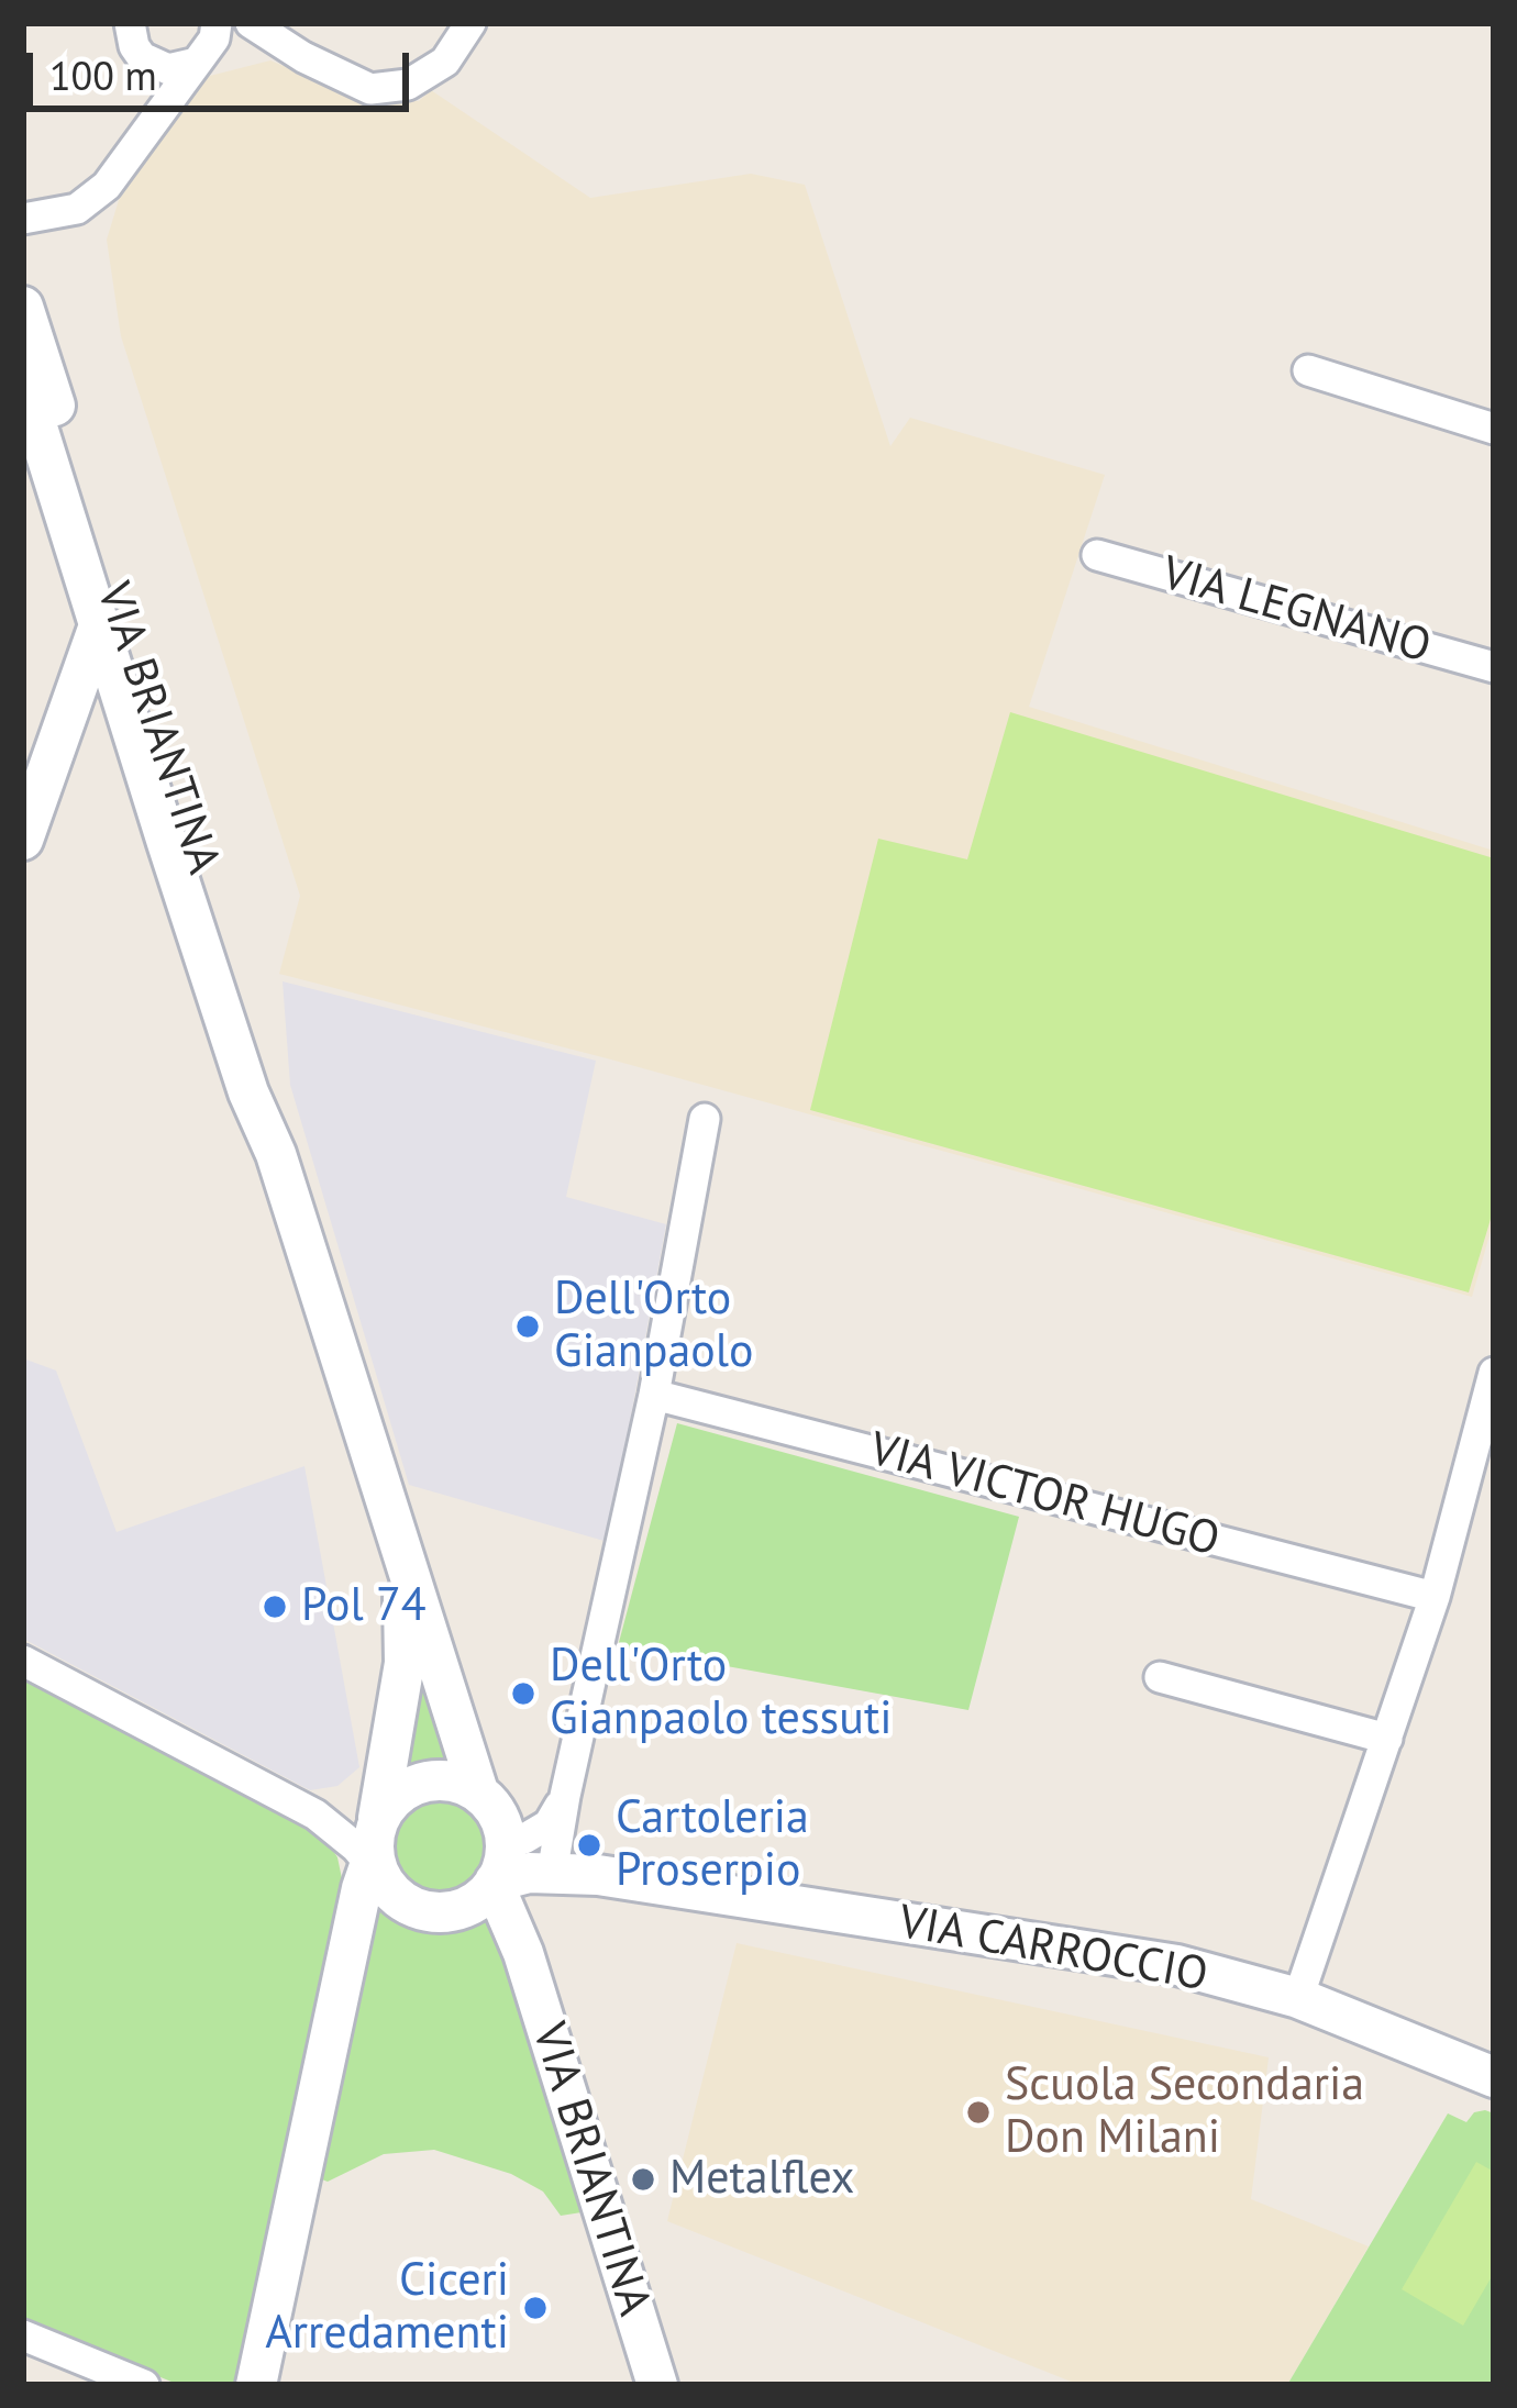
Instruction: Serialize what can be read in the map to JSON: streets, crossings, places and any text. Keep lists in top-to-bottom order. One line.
{"streets":{"main road":["VIA BRIANTINA","VIA CARROCCIO"],"street":["VIA LEGNANO","VIA VICTOR HUGO"]},"crossings":[["VIA BRIANTINA","VIA CARROCCIO"]],"places":["Dell'Orto Gianpaolo","Pol 74","Dell'Orto Gianpaolo tessuti","Cartoleria Proserpio","Scuola Secondaria Don Milani","Metalflex","Ciceri Arredamenti"],"scale_bar":"100 m"}
